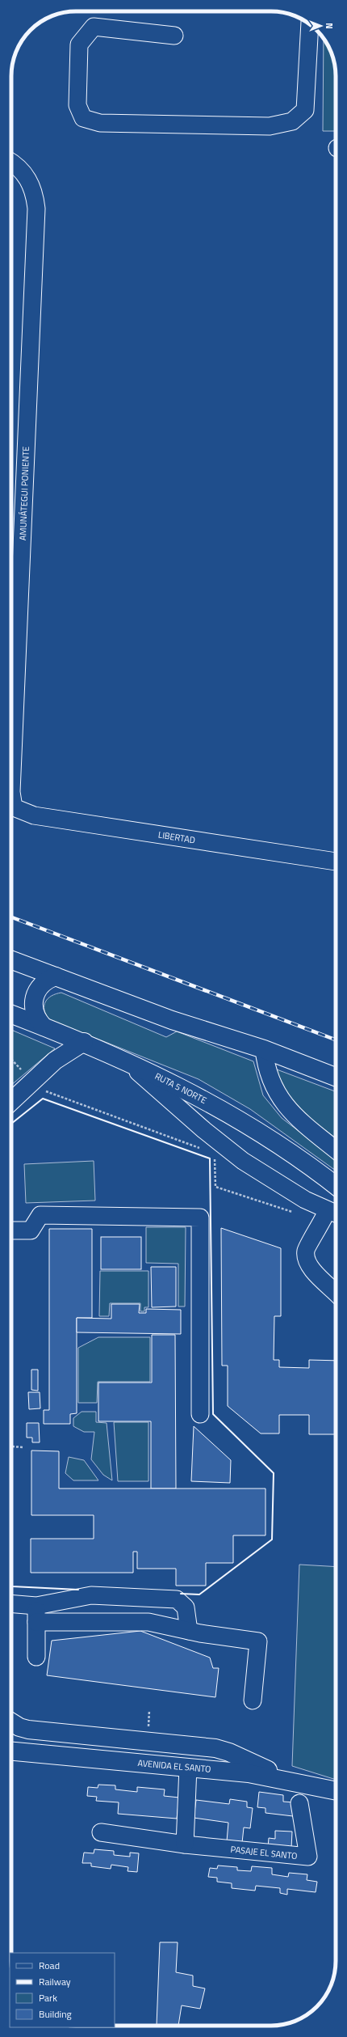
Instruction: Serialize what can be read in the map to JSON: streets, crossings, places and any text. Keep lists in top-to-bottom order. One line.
{"streets":{"main road":["RUTA 5 NORTE","AVENIDA EL SANTO"],"street":["AMUNÁTEGUI PONIENTE","LIBERTAD","PASAJE EL SANTO"]},"crossings":[["AMUNÁTEGUI PONIENTE","LIBERTAD"]],"legend":["Road","Railway","Park","Building"],"north":"right"}
